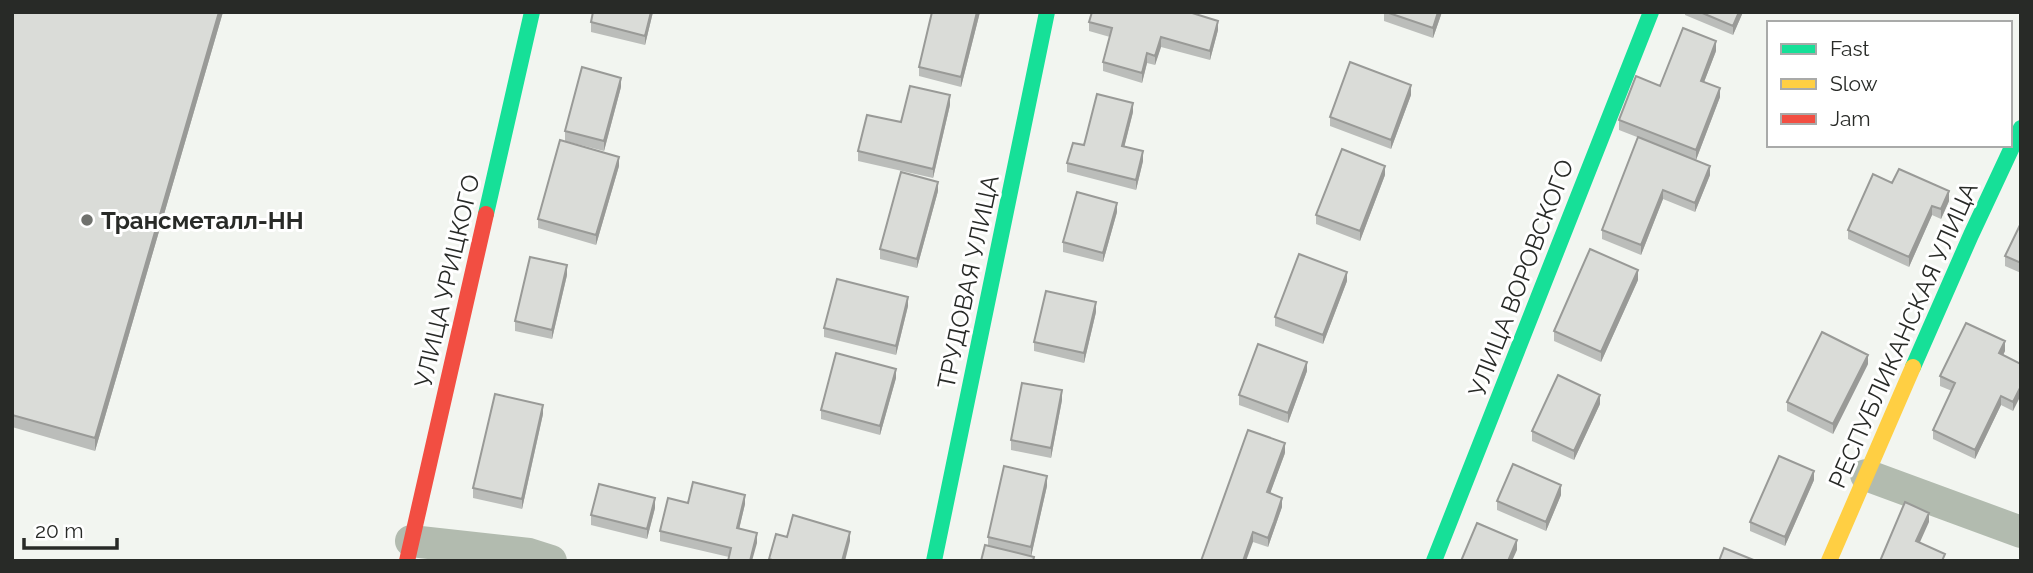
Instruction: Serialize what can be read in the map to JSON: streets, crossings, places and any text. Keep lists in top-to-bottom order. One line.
{"streets":{"street":["УЛИЦА ВОРОВСКОГО","УЛИЦА УРИЦКОГО","ТРУДОВАЯ УЛИЦА","РЕСПУБЛИКАНСКАЯ УЛИЦА"]},"places":["Трансметалл-НН"],"legend":["Fast","Slow","Jam"],"scale_bar":"20 m"}
